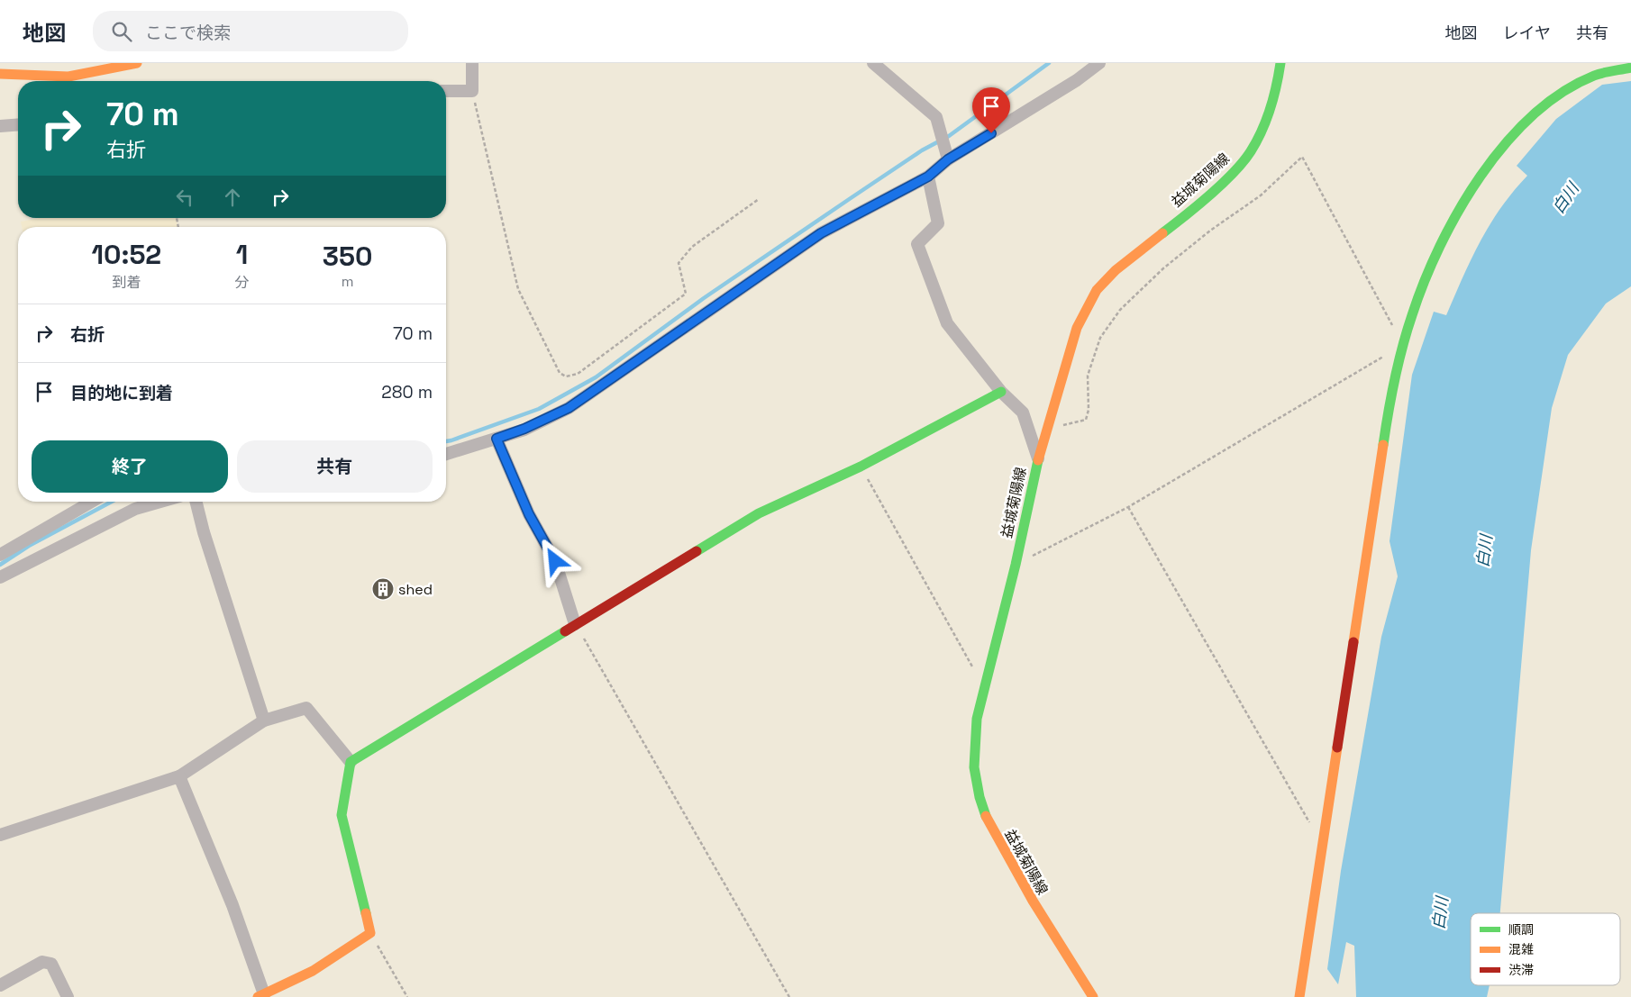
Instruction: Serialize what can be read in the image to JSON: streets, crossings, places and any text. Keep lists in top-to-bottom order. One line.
{"streets":{"street":["益城菊陽線"]},"water":["白川"],"places":{"building":["shed"]},"legend":["順調","混雑","渋滞"],"page":{"header":"地図","search":"ここで検索","nav":["地図","レイヤ","共有"],"turn":["70 m","右折"],"eta":["10:52","到着","1","分","350","m"],"list":[{"name":"右折","value":"70 m"},{"name":"目的地に到着","value":"280 m"}],"buttons":["終了","共有"]}}
